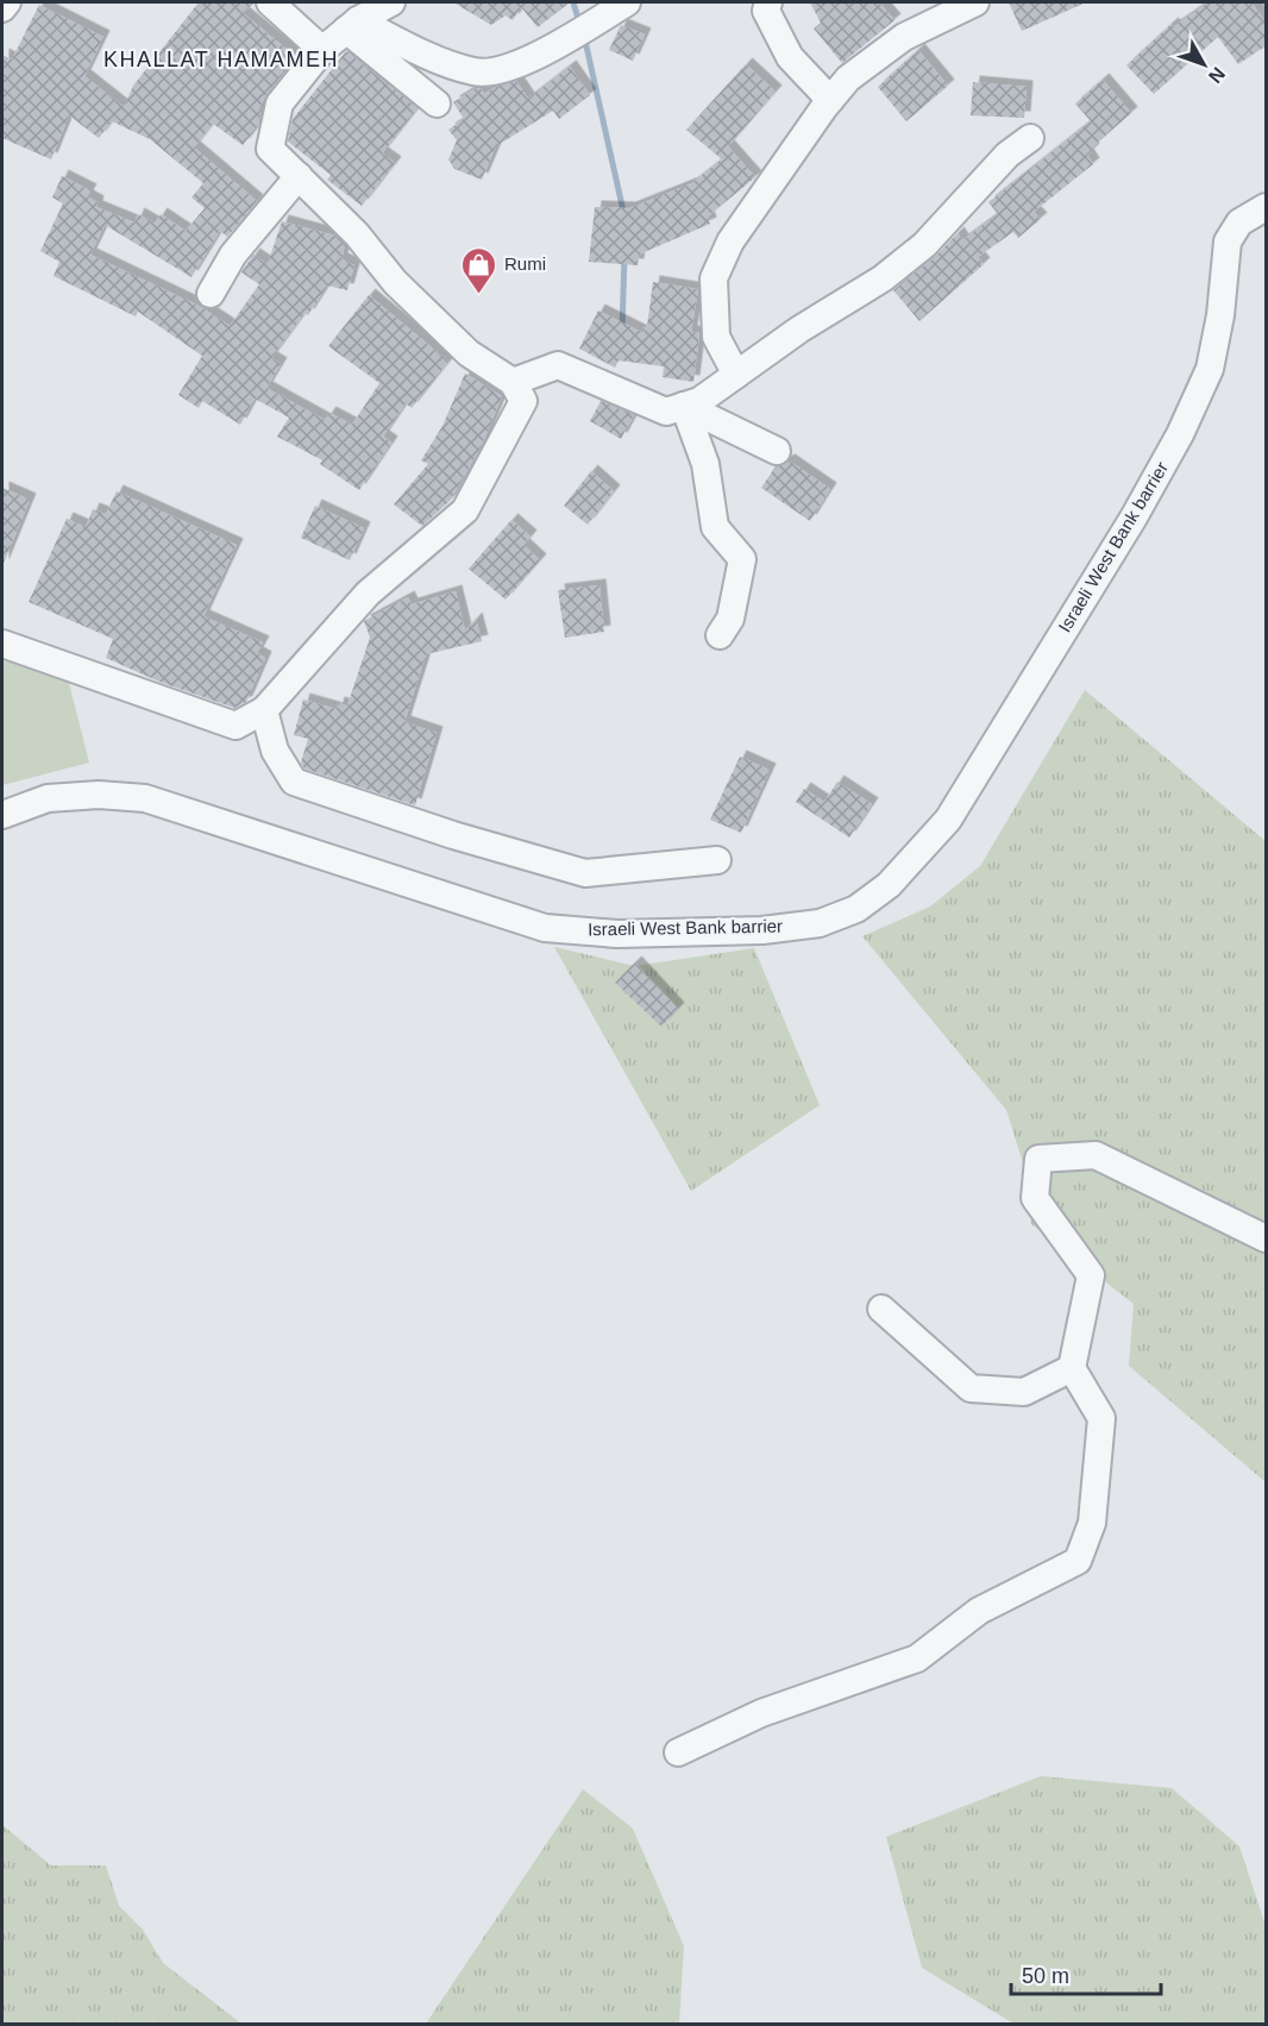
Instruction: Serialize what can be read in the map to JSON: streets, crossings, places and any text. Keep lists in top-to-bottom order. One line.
{"streets":{"street":["Israeli West Bank barrier"]},"districts":["KHALLAT HAMAMEH"],"places":{"shop":["Rumi"]},"scale_bar":"50 m","north":"bottom right"}
